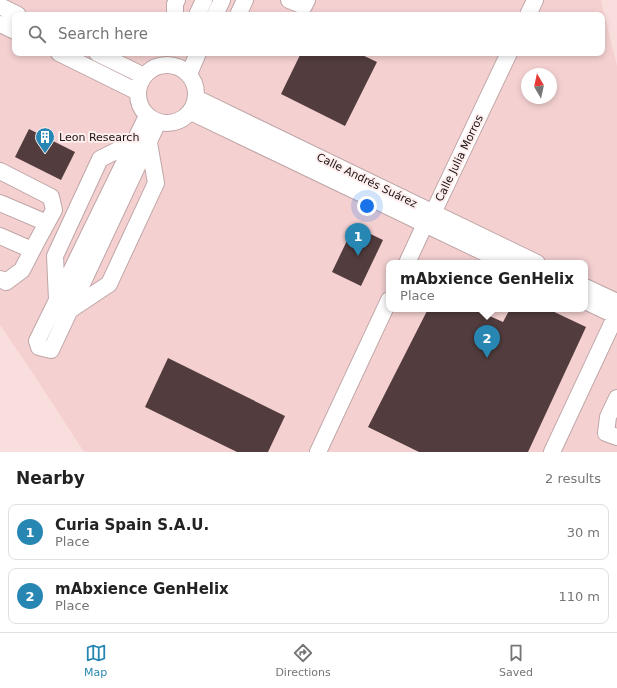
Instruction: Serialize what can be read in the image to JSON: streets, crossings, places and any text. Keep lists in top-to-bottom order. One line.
{"streets":{"lane":["Calle Julia Morros","Calle Andrés Suárez"]},"crossings":[["Calle Julia Morros","Calle Andrés Suárez"]],"places":{"building":["Leon Research"]},"north":"top","page":{"search":"Search here","pins":["1","2"],"popup":["mAbxience GenHelix","Place"],"heading":["Nearby","2 results"],"list":[{"mark":"1","name":"Curia Spain S.A.U.","note":"Place","value":"30 m"},{"mark":"2","name":"mAbxience GenHelix","note":"Place","value":"110 m"}],"nav":["Map","Directions","Saved"]}}
